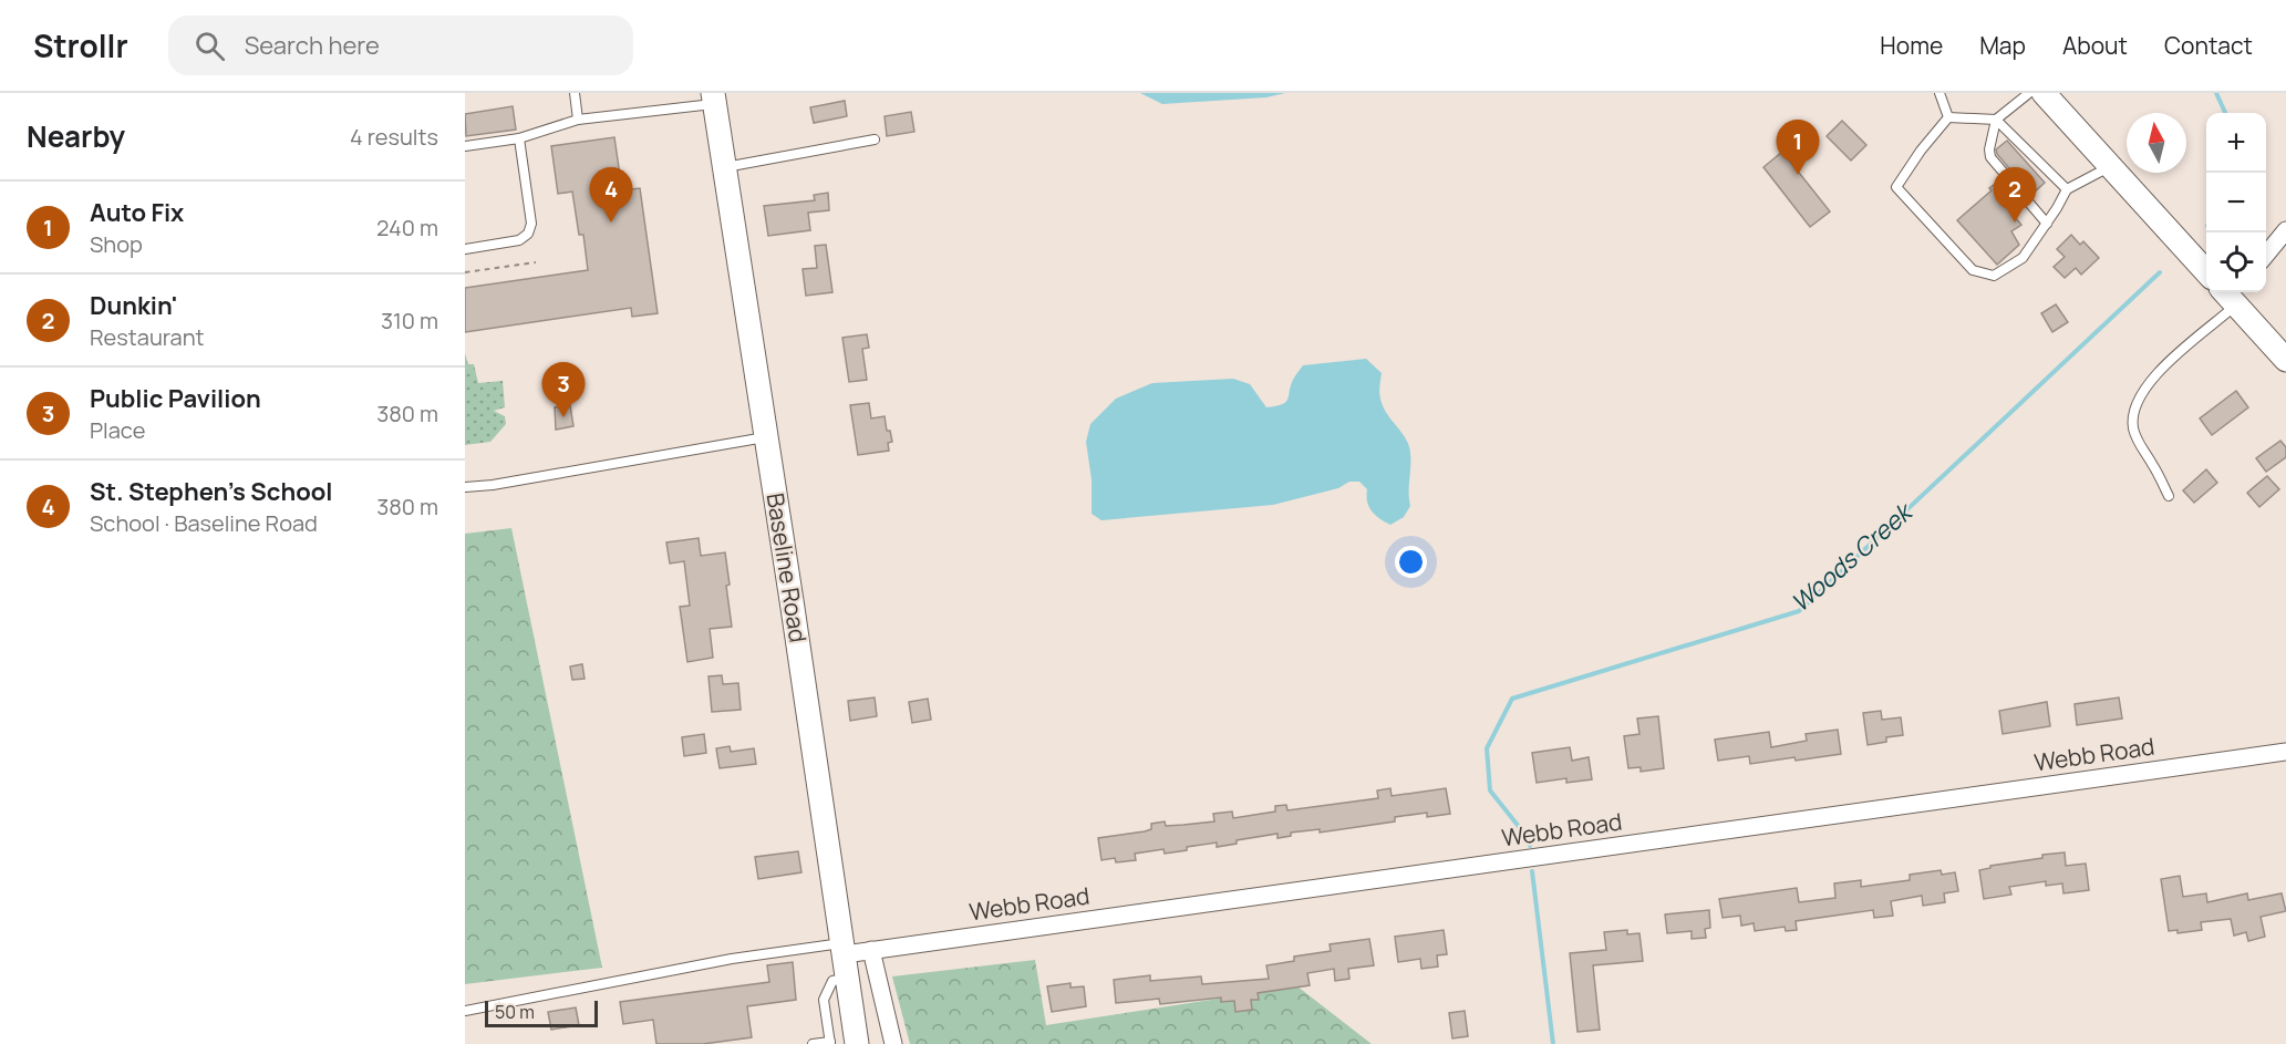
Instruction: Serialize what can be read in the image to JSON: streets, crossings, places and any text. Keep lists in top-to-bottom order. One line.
{"streets":{"street":["Baseline Road","Webb Road"]},"crossings":[["Baseline Road","Webb Road"]],"water":["Woods Creek"],"scale_bar":"50 m","north":"top","page":{"header":"Strollr","search":"Search here","nav":["Home","Map","About","Contact"],"heading":["Nearby","4 results"],"map_buttons":["+","−"],"pins":["1","2","4","3"],"list":[{"mark":"1","name":"Auto Fix","note":"Shop","value":"240 m"},{"mark":"2","name":"Dunkin'","note":"Restaurant","value":"310 m"},{"mark":"3","name":"Public Pavilion","note":"Place","value":"380 m"},{"mark":"4","name":"St. Stephen's School","note":"School · Baseline Road","value":"380 m"}],"scale":"50 m"}}
